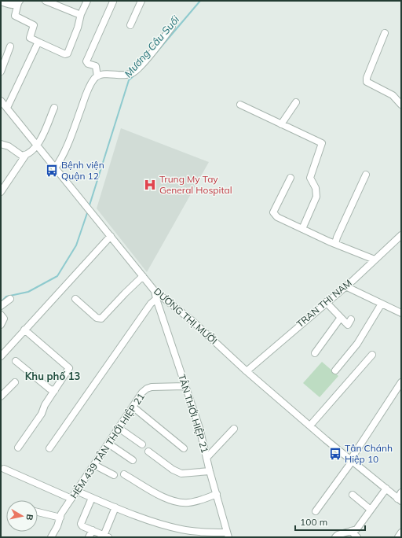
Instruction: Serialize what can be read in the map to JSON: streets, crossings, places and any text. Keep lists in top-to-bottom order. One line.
{"streets":{"street":["TRAN THI NAM","DƯƠNG THỊ MƯỜI","TÂN THỚI HIỆP 21","HẺM 439 TÂN THỚI HIỆP 21"]},"crossings":[["TRAN THI NAM","DƯƠNG THỊ MƯỜI"],["DƯƠNG THỊ MƯỜI","TÂN THỚI HIỆP 21"],["TÂN THỚI HIỆP 21","HẺM 439 TÂN THỚI HIỆP 21"]],"districts":["Khu phố 13"],"water":["Mương Cầu Suối"],"places":{"bus stop":["Bệnh viện Quận 12","Tân Chánh Hiệp 10"],"hospital":["Trung My Tay General Hospital"]},"scale_bar":"100 m","north":"right"}
